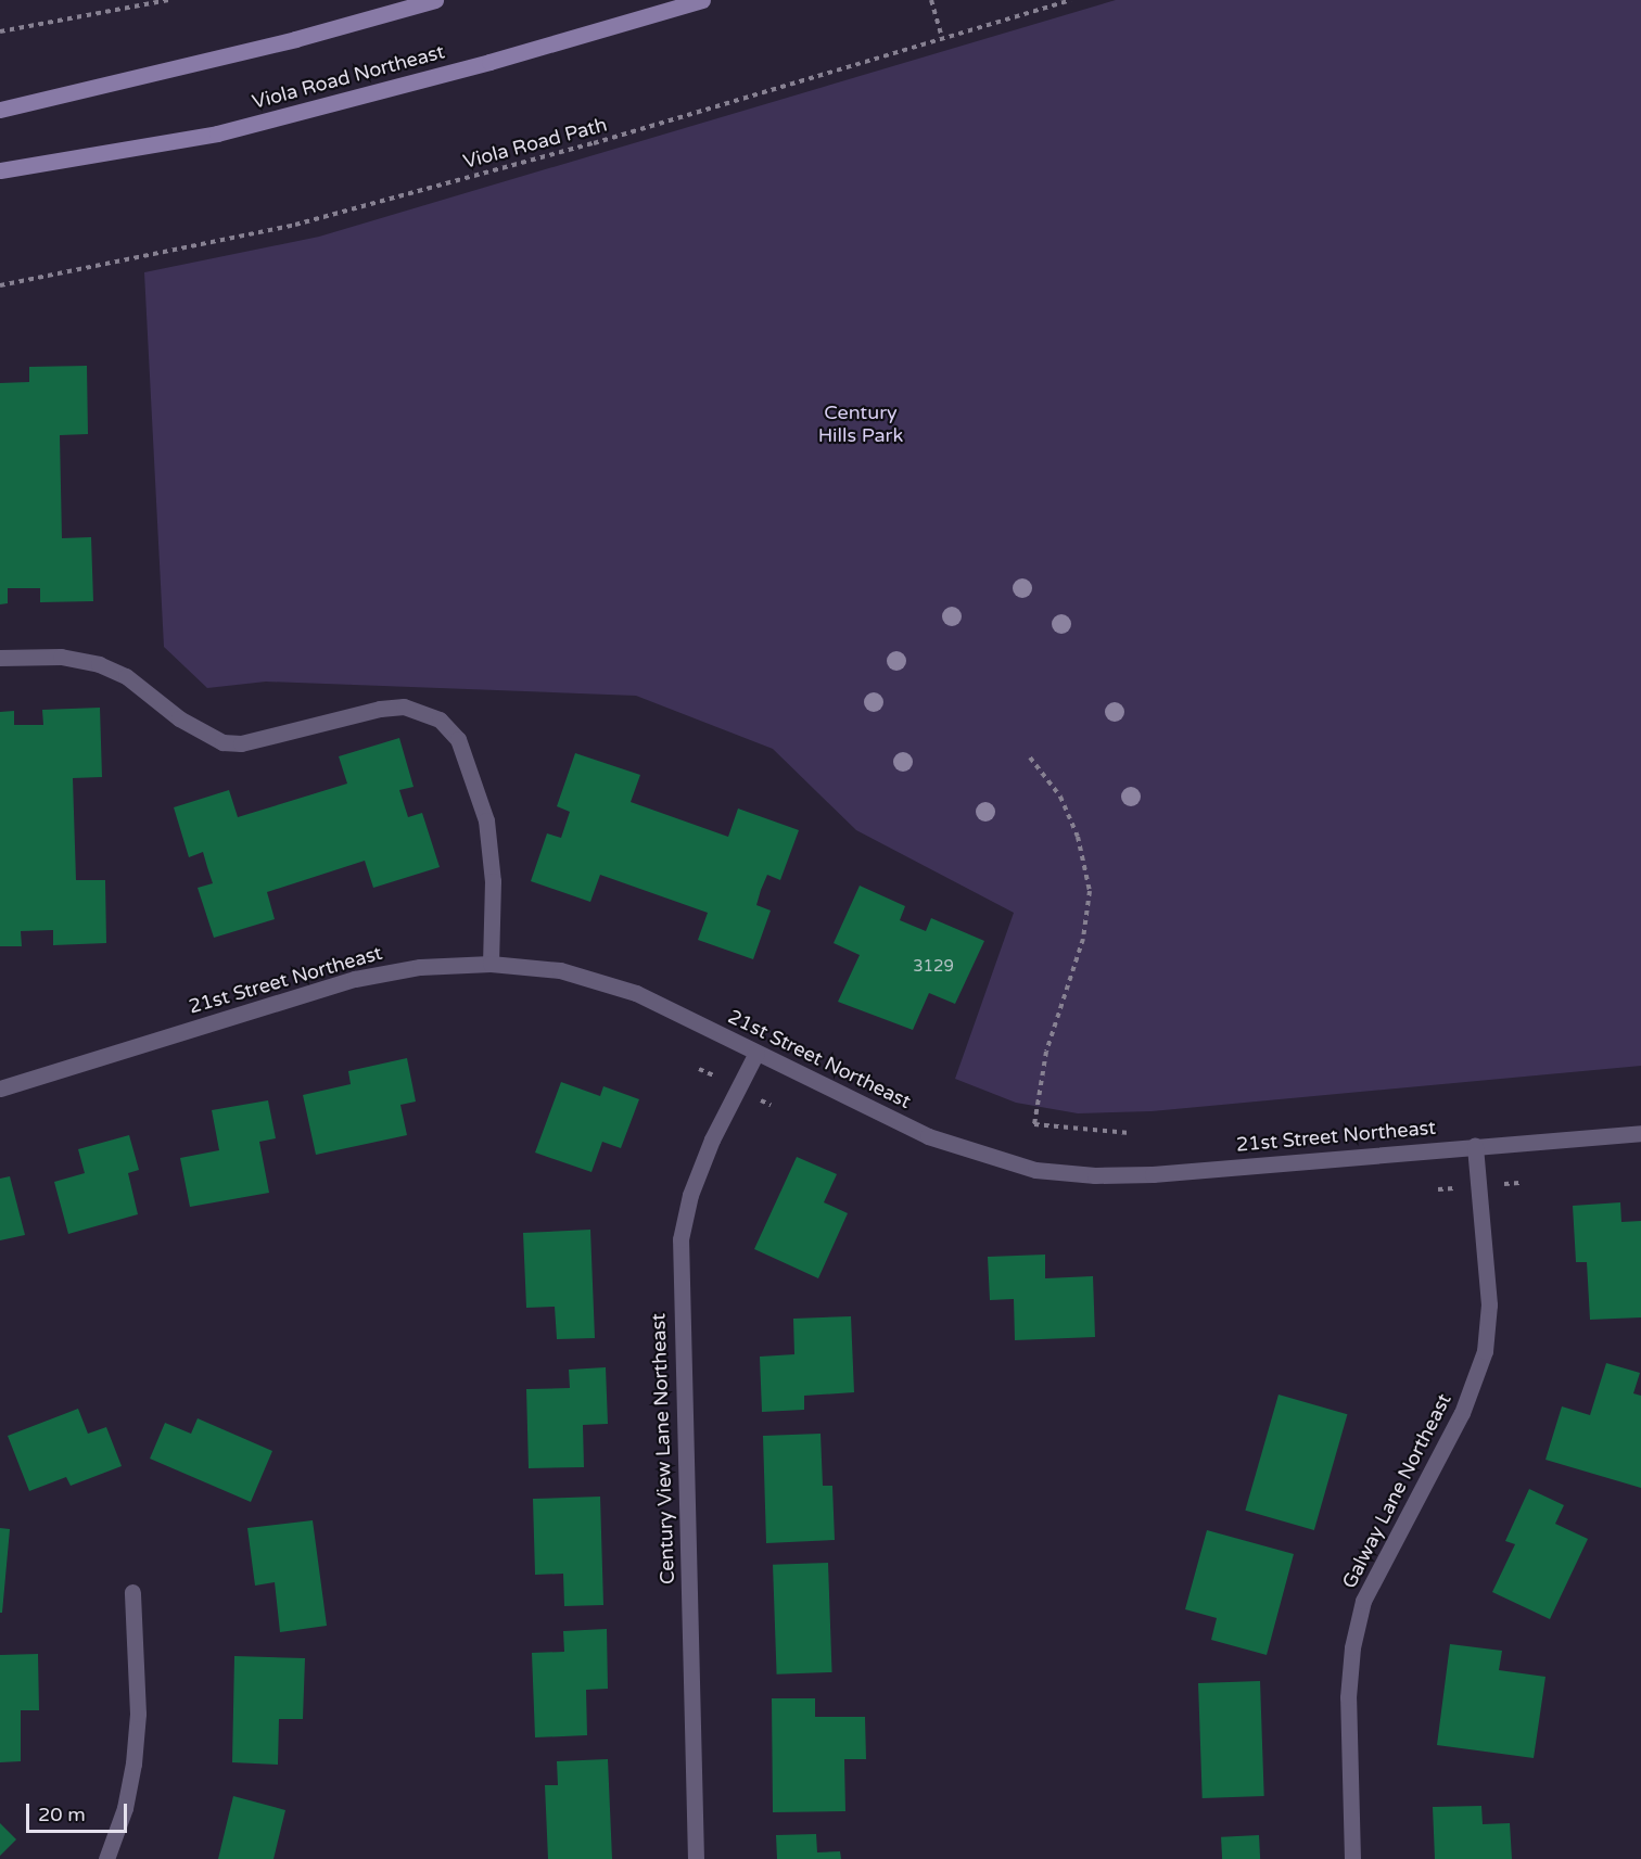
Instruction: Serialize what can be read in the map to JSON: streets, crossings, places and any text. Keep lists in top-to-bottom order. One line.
{"streets":{"main road":["Viola Road Northeast"],"street":["21st Street Northeast","Century View Lane Northeast","Galway Lane Northeast"],"path":["Viola Road Path"]},"crossings":[["21st Street Northeast","Century View Lane Northeast"],["21st Street Northeast","Galway Lane Northeast"]],"parks":["Century Hills Park"],"house_numbers":["3129"],"scale_bar":"20 m"}
